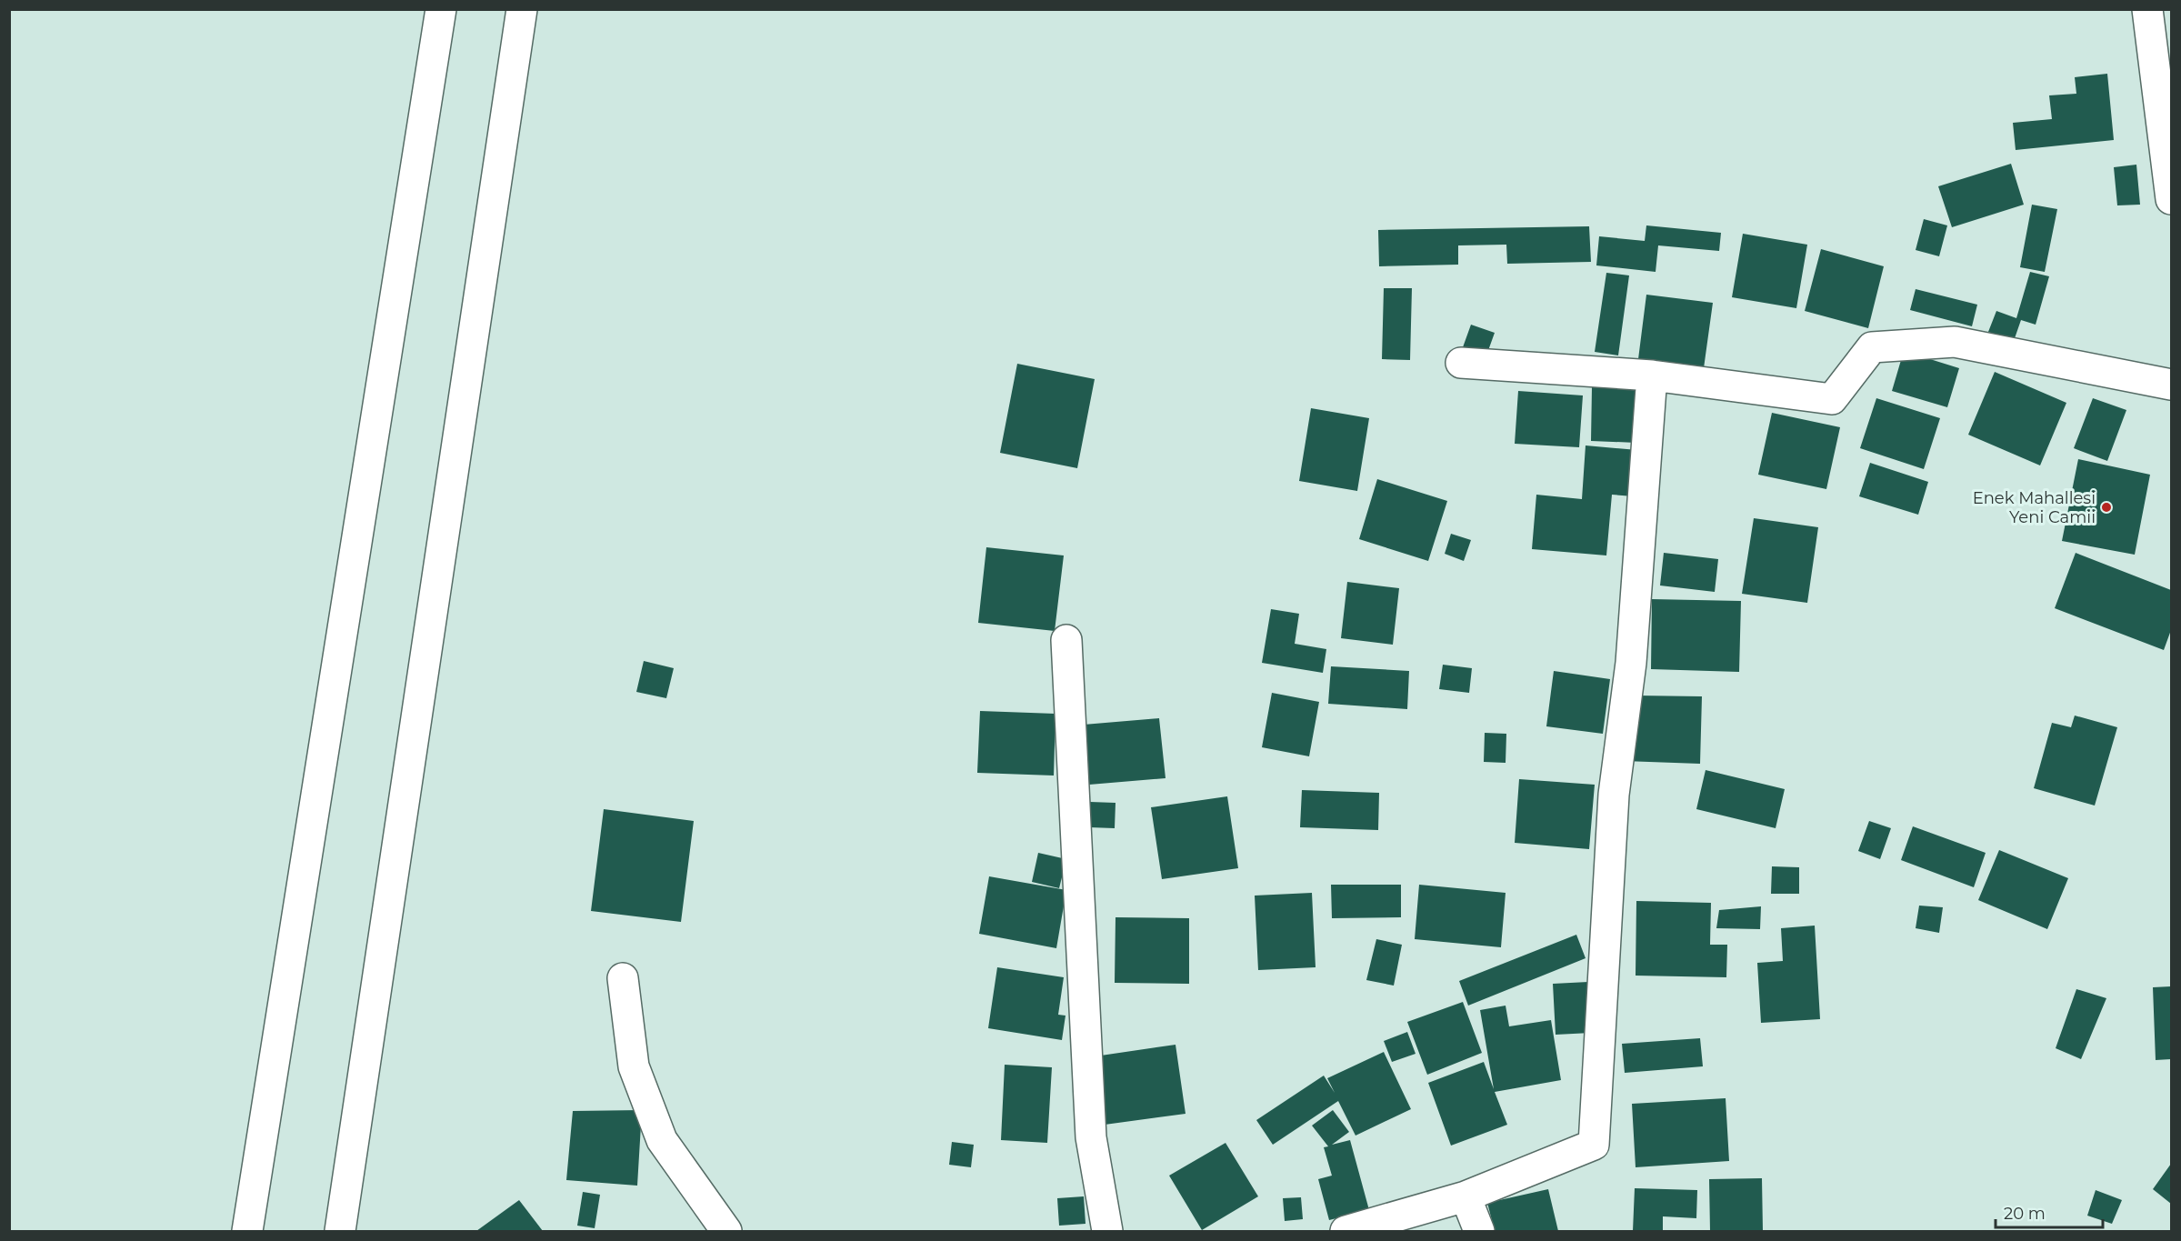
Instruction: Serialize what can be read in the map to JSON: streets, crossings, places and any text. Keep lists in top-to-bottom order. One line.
{"places":["Enek Mahallesi Yeni Camii"],"scale_bar":"20 m"}
